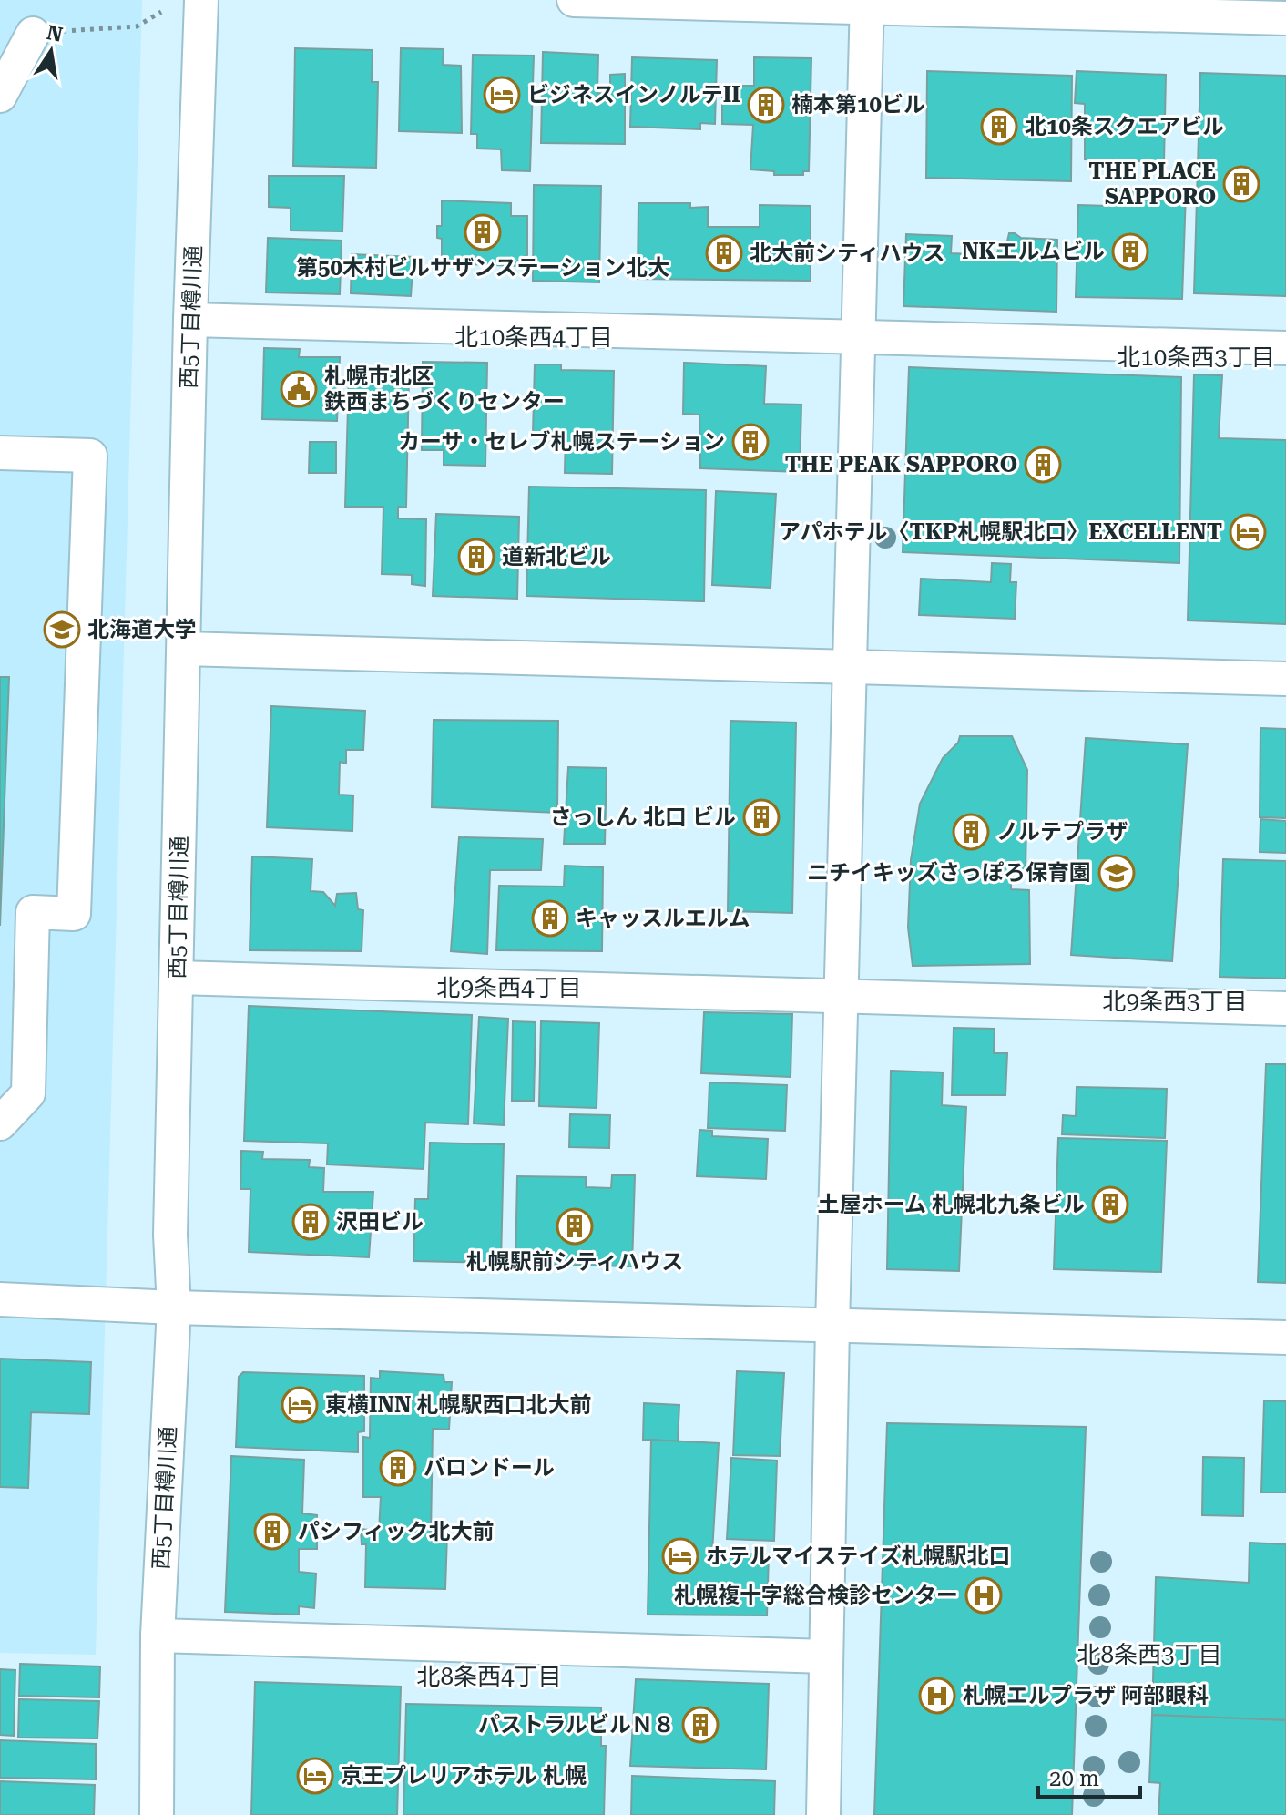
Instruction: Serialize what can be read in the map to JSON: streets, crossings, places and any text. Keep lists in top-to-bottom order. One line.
{"streets":{"street":["西5丁目樽川通"]},"districts":["北10条西4丁目","北10条西3丁目","北9条西4丁目","北9条西3丁目","北8条西3丁目","北8条西4丁目"],"places":{"hotel":["ビジネスインノルテII","アパホテル〈TKP札幌駅北口〉EXCELLENT","東横INN 札幌駅西口北大前","ホテルマイステイズ札幌駅北口","京王プレリアホテル 札幌"],"building":["楠本第10ビル","北10条スクエアビル","THE PLACE SAPPORO","第50木村ビルサザンステーション北大","NKエルムビル","北大前シティハウス","カーサ・セレブ札幌ステーション","THE PEAK SAPPORO","道新北ビル","さっしん 北口 ビル","ノルテプラザ","キャッスルエルム","土屋ホーム 札幌北九条ビル","沢田ビル","札幌駅前シティハウス","バロンドール","パシフィック北大前","パストラルビルＮ８"],"public building":["札幌市北区 鉄西まちづくりセンター"],"school or university":["北海道大学","ニチイキッズさっぽろ保育園"],"hospital":["札幌複十字総合検診センター","札幌エルプラザ 阿部眼科"]},"scale_bar":"20 m","north":"top"}
